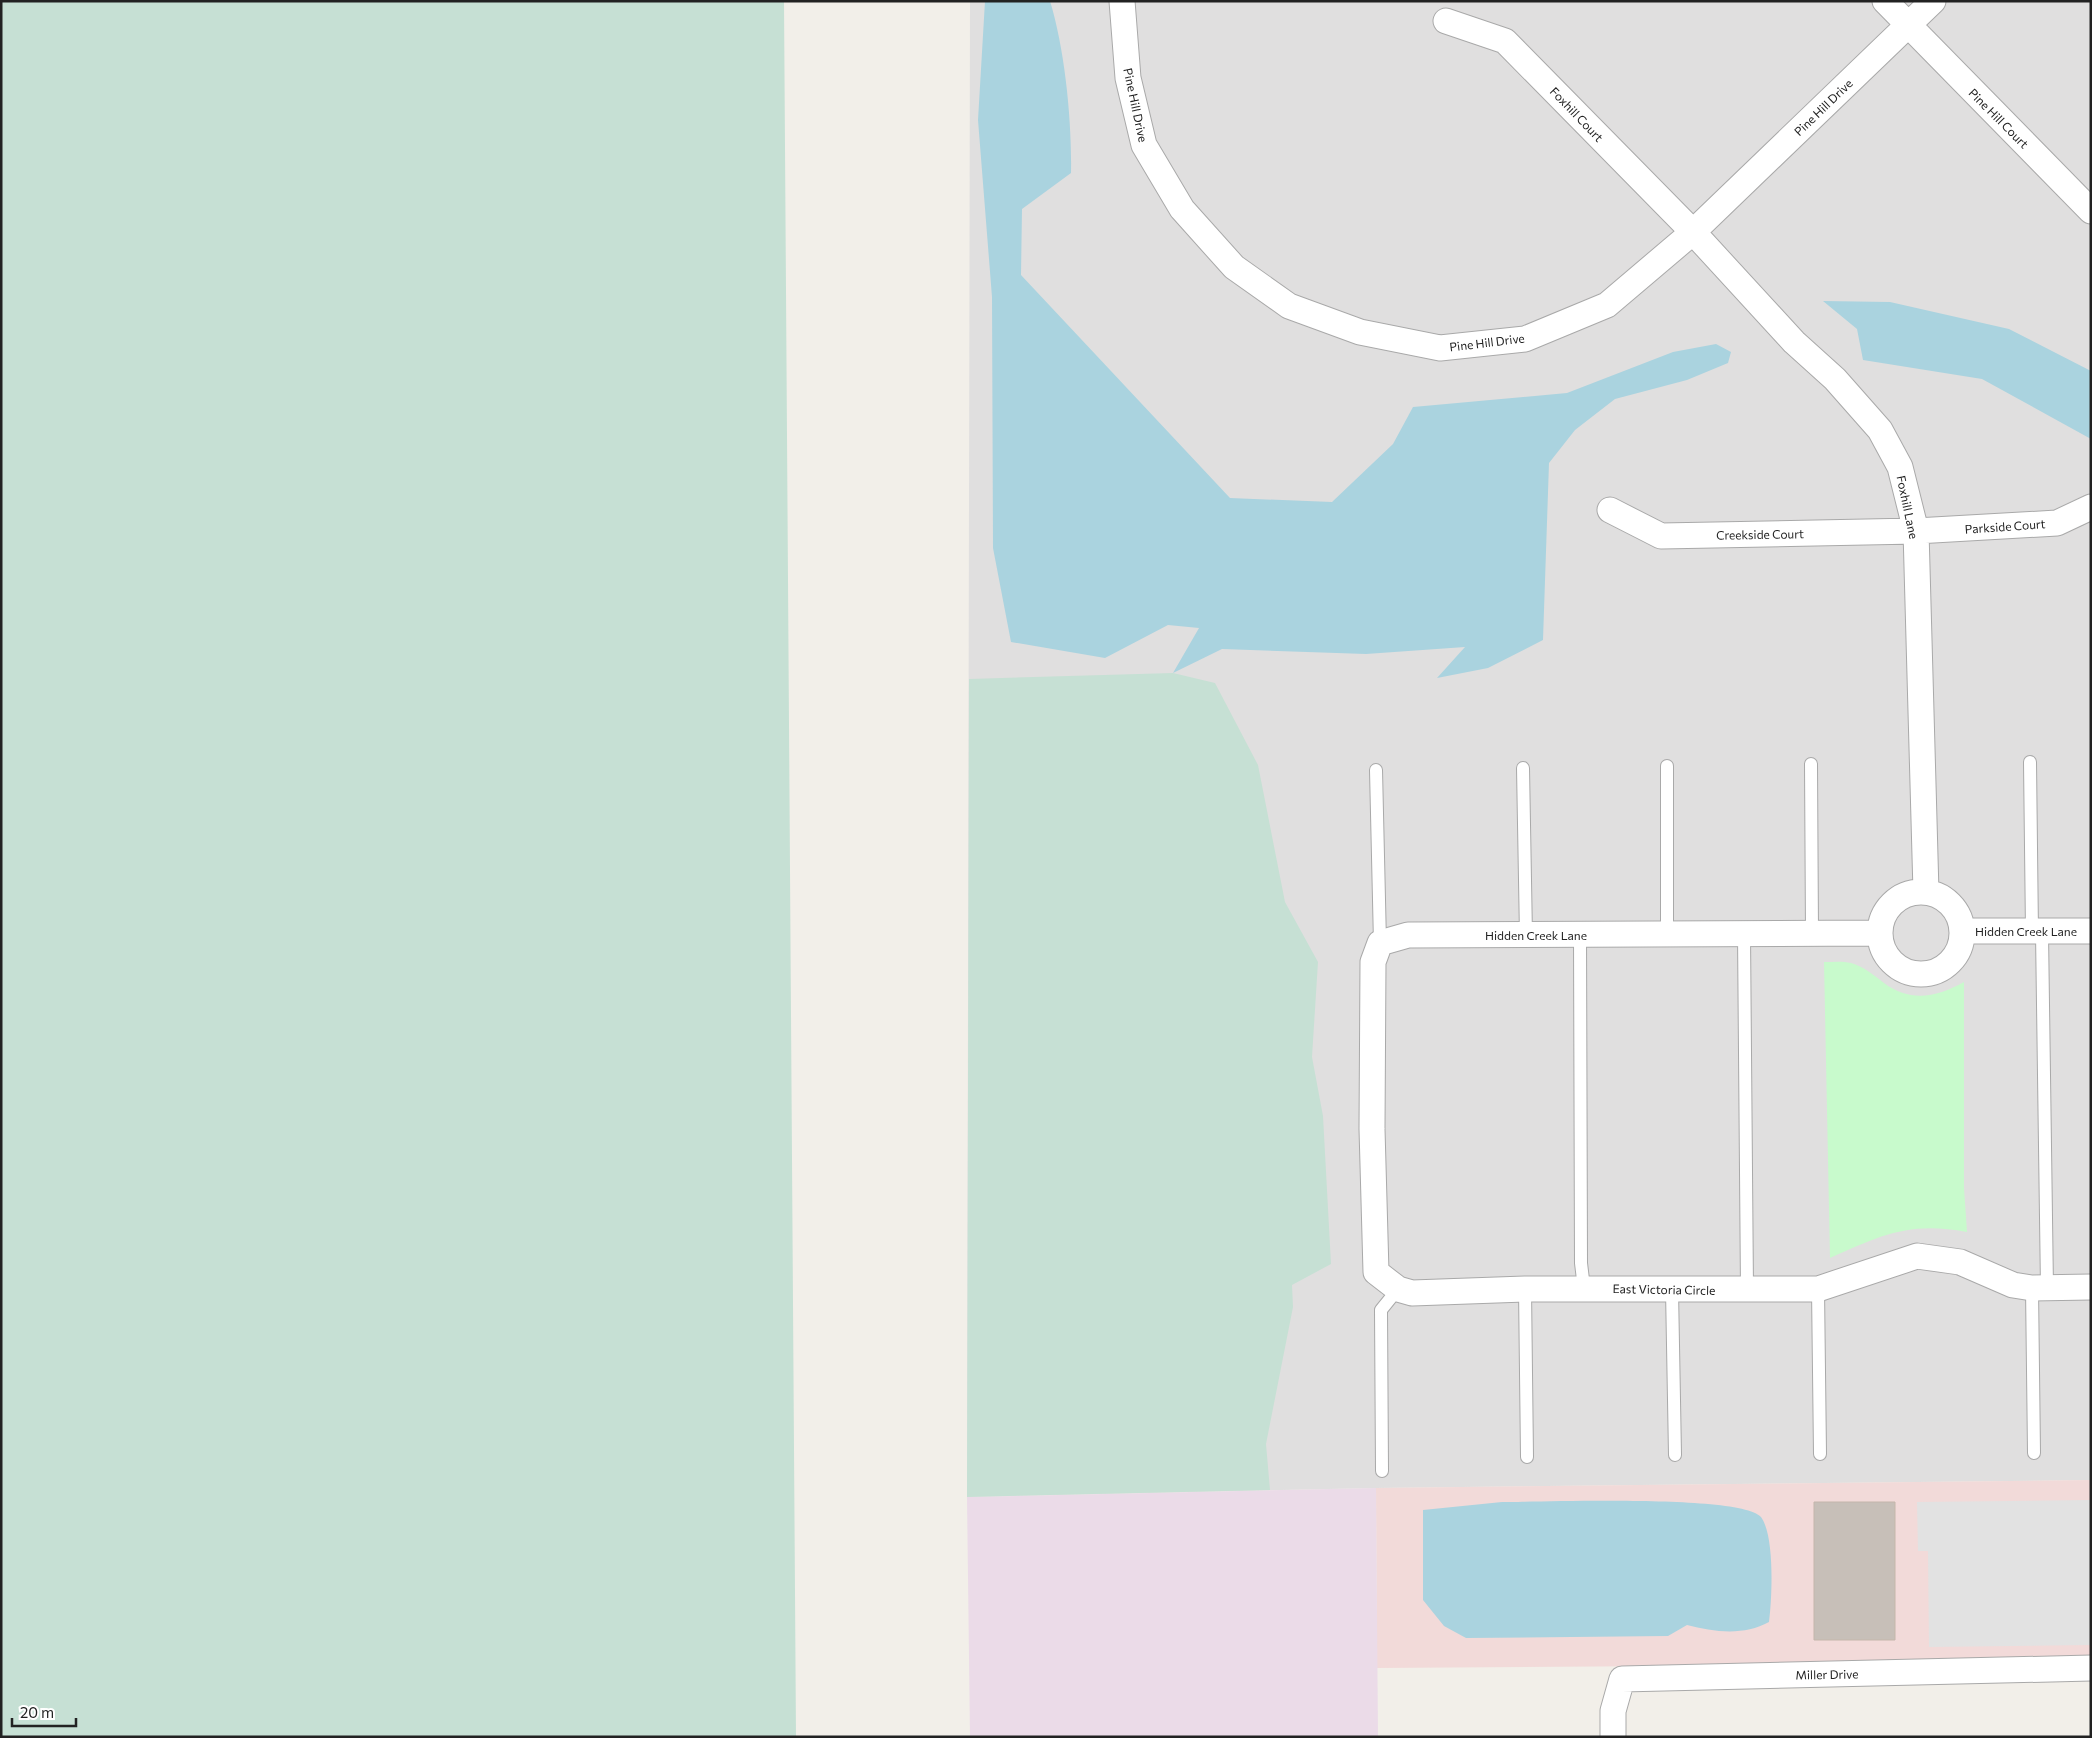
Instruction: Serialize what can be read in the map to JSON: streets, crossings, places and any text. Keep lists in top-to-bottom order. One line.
{"streets":{"street":["Pine Hill Drive","Foxhill Court","Pine Hill Court","Foxhill Lane","Parkside Court","Creekside Court","Hidden Creek Lane","East Victoria Circle","Miller Drive"]},"crossings":[["Pine Hill Drive","Foxhill Court"],["Pine Hill Drive","Pine Hill Court"],["Pine Hill Drive","Foxhill Lane"],["Foxhill Court","Foxhill Lane"],["Foxhill Lane","Parkside Court"],["Foxhill Lane","Creekside Court"],["Foxhill Lane","Hidden Creek Lane"],["Parkside Court","Creekside Court"],["Hidden Creek Lane","East Victoria Circle"]],"scale_bar":"20 m"}
